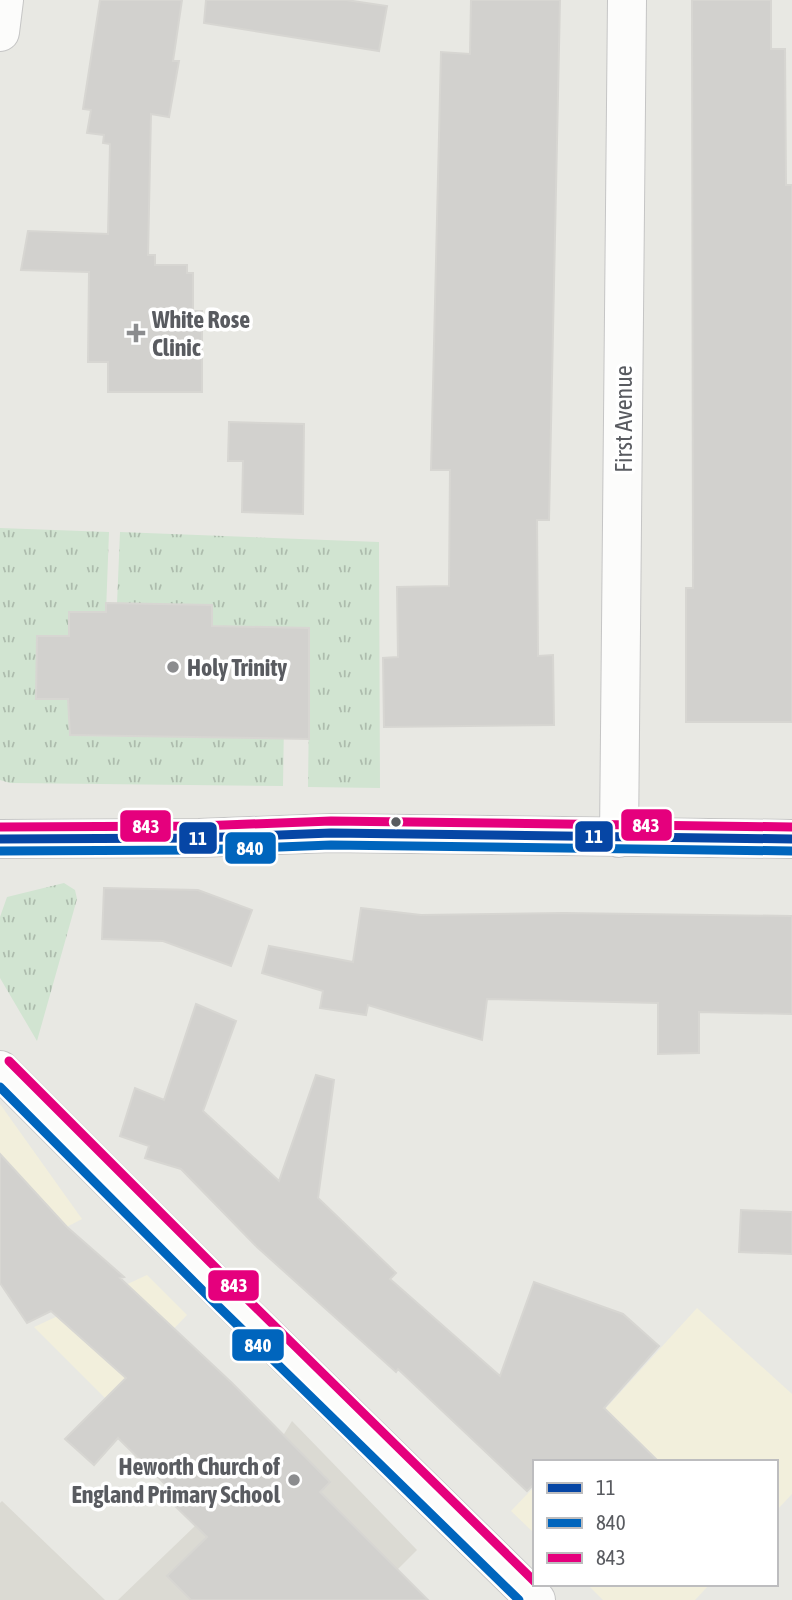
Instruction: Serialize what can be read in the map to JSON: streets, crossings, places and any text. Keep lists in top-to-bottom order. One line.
{"streets":{"street":["First Avenue"]},"places":{"health":["White Rose Clinic"],"other":["Holy Trinity","Heworth Church of England Primary School"]},"lines":["transit line 843","transit line 11","transit line 840"],"legend":["11","840","843"]}
